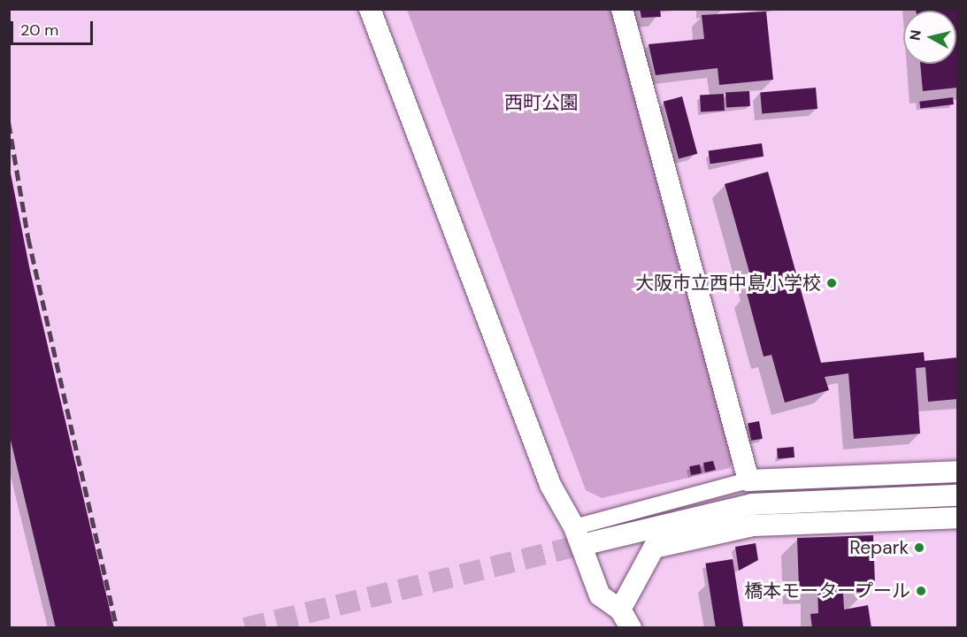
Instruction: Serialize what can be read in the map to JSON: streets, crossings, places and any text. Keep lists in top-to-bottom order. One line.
{"parks":["西町公園"],"places":["大阪市立西中島小学校","Repark","橋本モータープール"],"scale_bar":"20 m","north":"left"}
